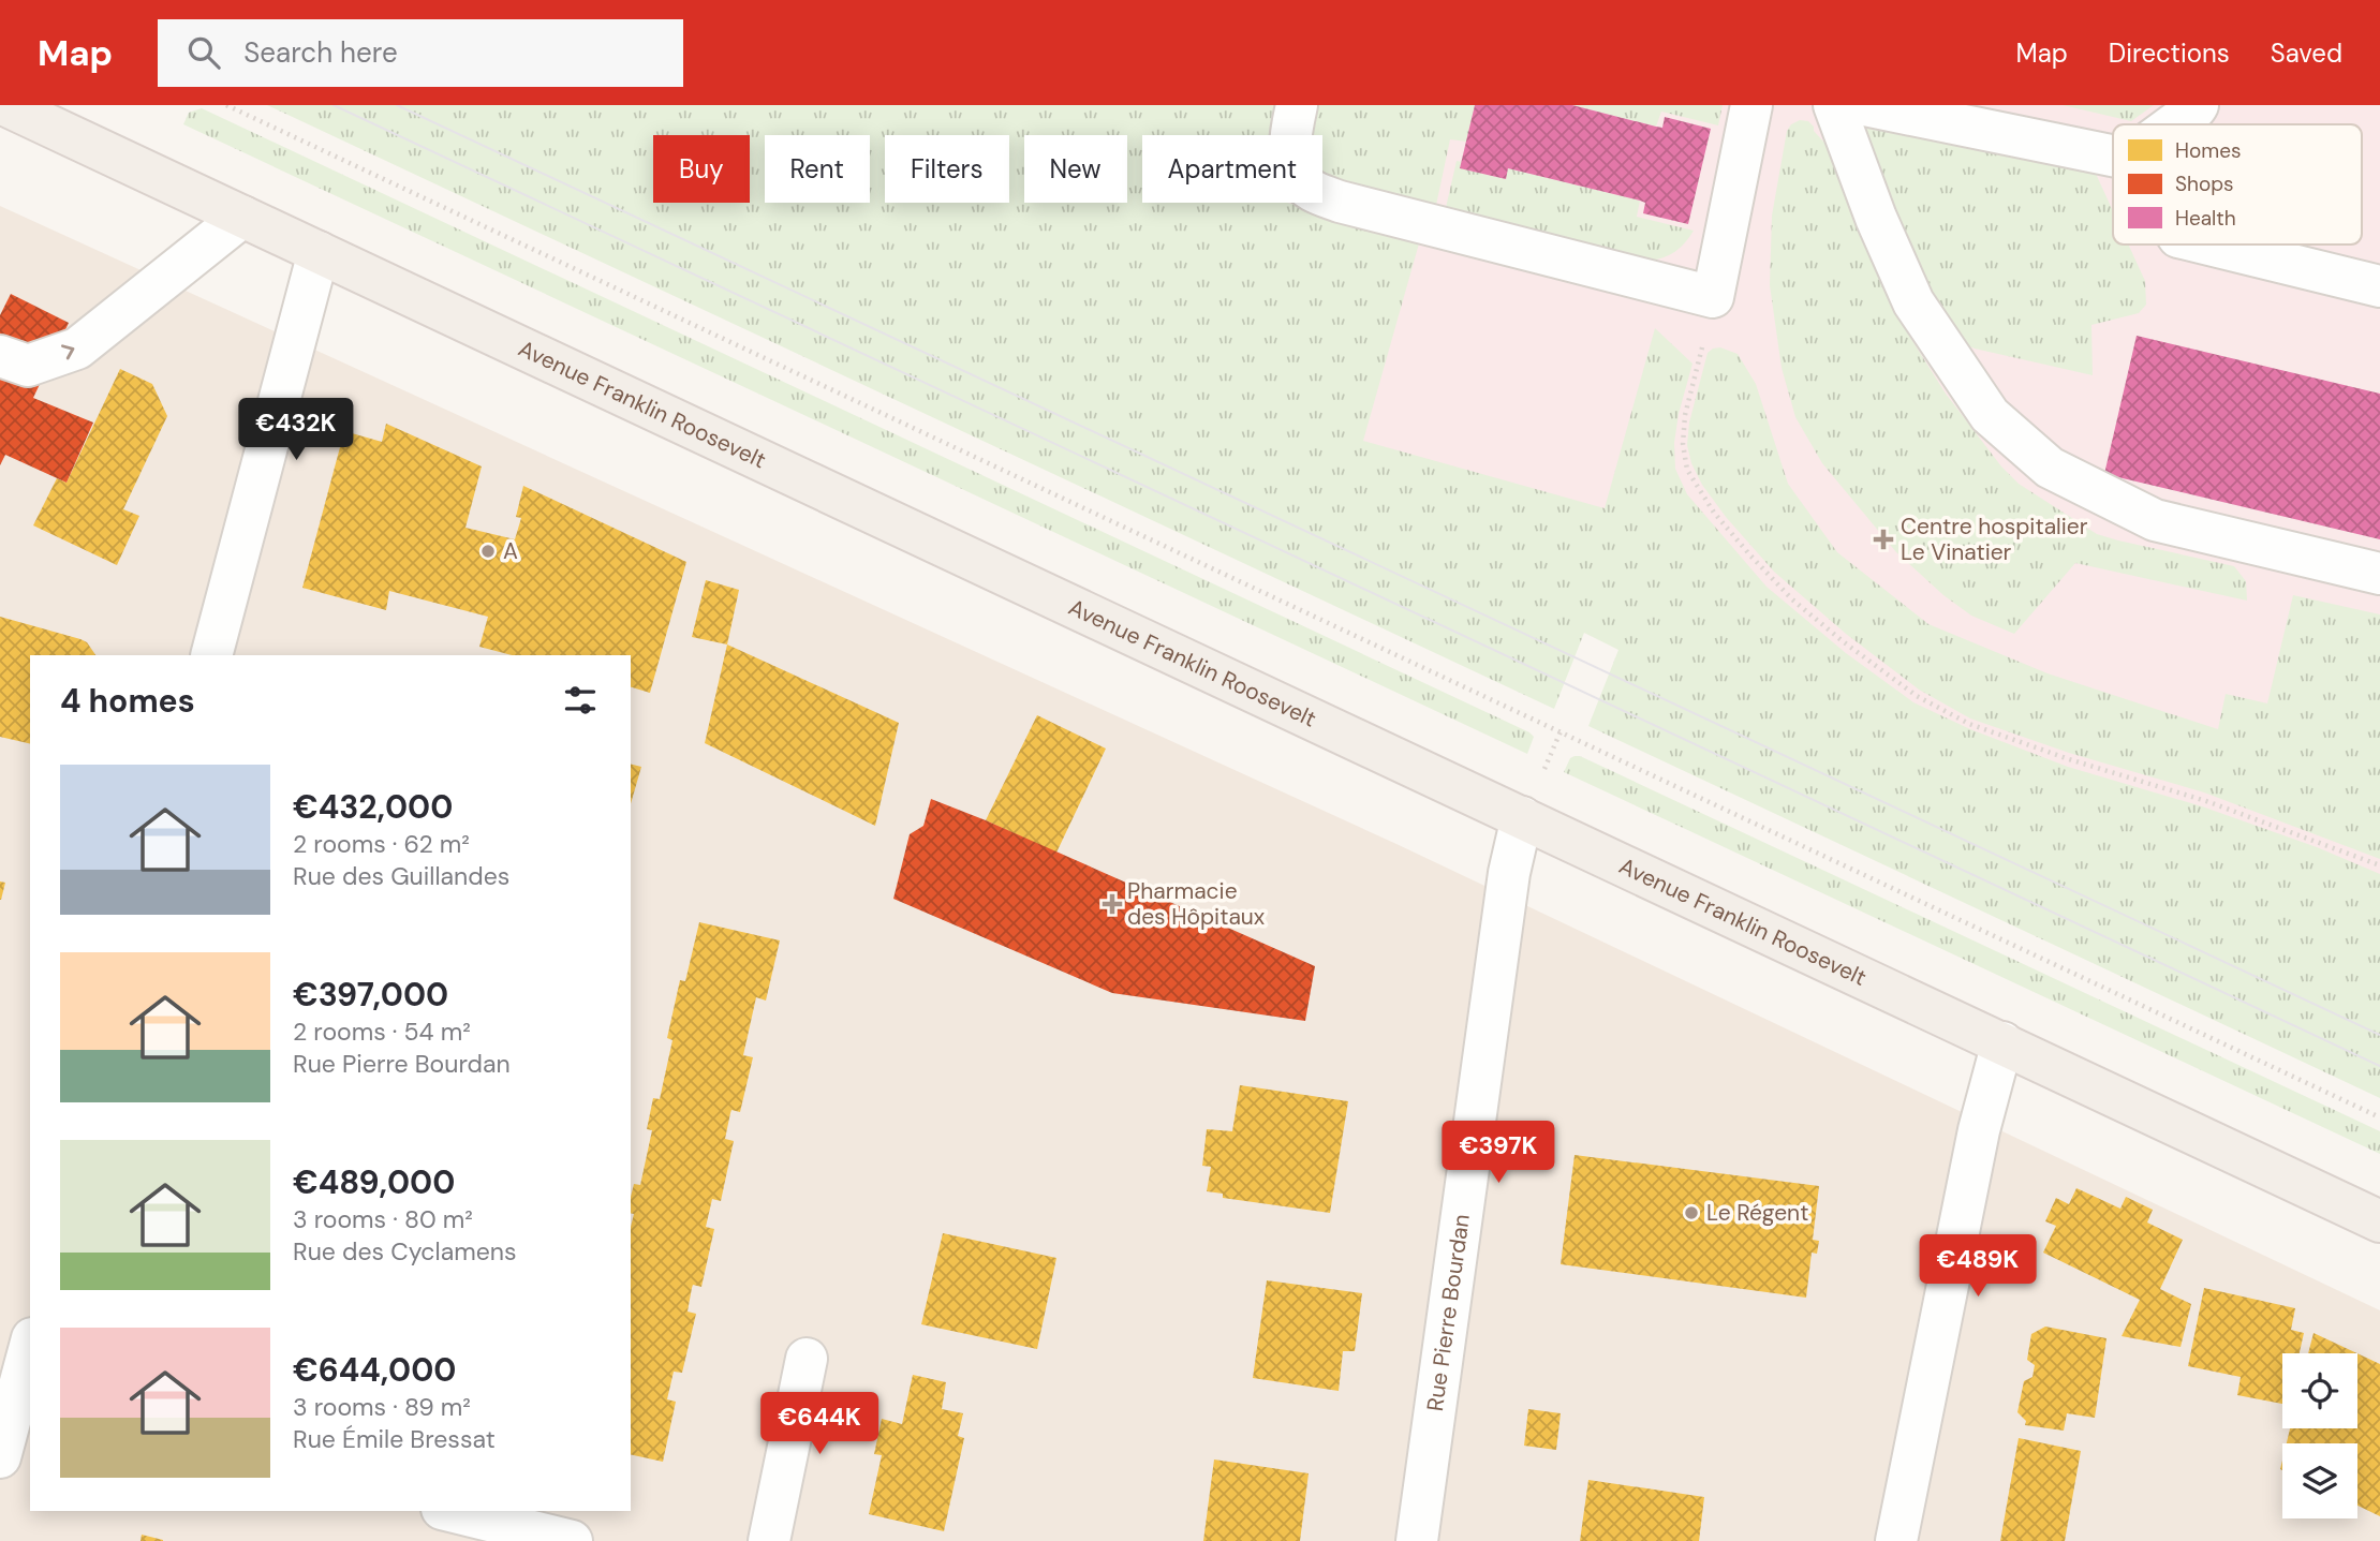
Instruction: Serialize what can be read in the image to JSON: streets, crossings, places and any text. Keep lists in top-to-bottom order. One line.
{"streets":{"main road":["Avenue Franklin Roosevelt"],"street":["Rue Pierre Bourdan"]},"crossings":[["Avenue Franklin Roosevelt","Rue Pierre Bourdan"]],"places":{"health":["Centre hospitalier Le Vinatier","Pharmacie des Hôpitaux"],"other":["A","Le Régent"]},"legend":["Homes","Shops","Health"],"page":{"header":"Map","search":"Search here","nav":["Map","Directions","Saved"],"chip":["Buy","Rent","Filters","New","Apartment"],"price":["€432K","€397K","€489K","€644K"],"heading":"4 homes","list":[{"name":"€432,000","note":"2 rooms · 62 m² · Rue des Guillandes"},{"name":"€397,000","note":"2 rooms · 54 m² · Rue Pierre Bourdan"},{"name":"€489,000","note":"3 rooms · 80 m² · Rue des Cyclamens"},{"name":"€644,000","note":"3 rooms · 89 m² · Rue Émile Bressat"}]}}
